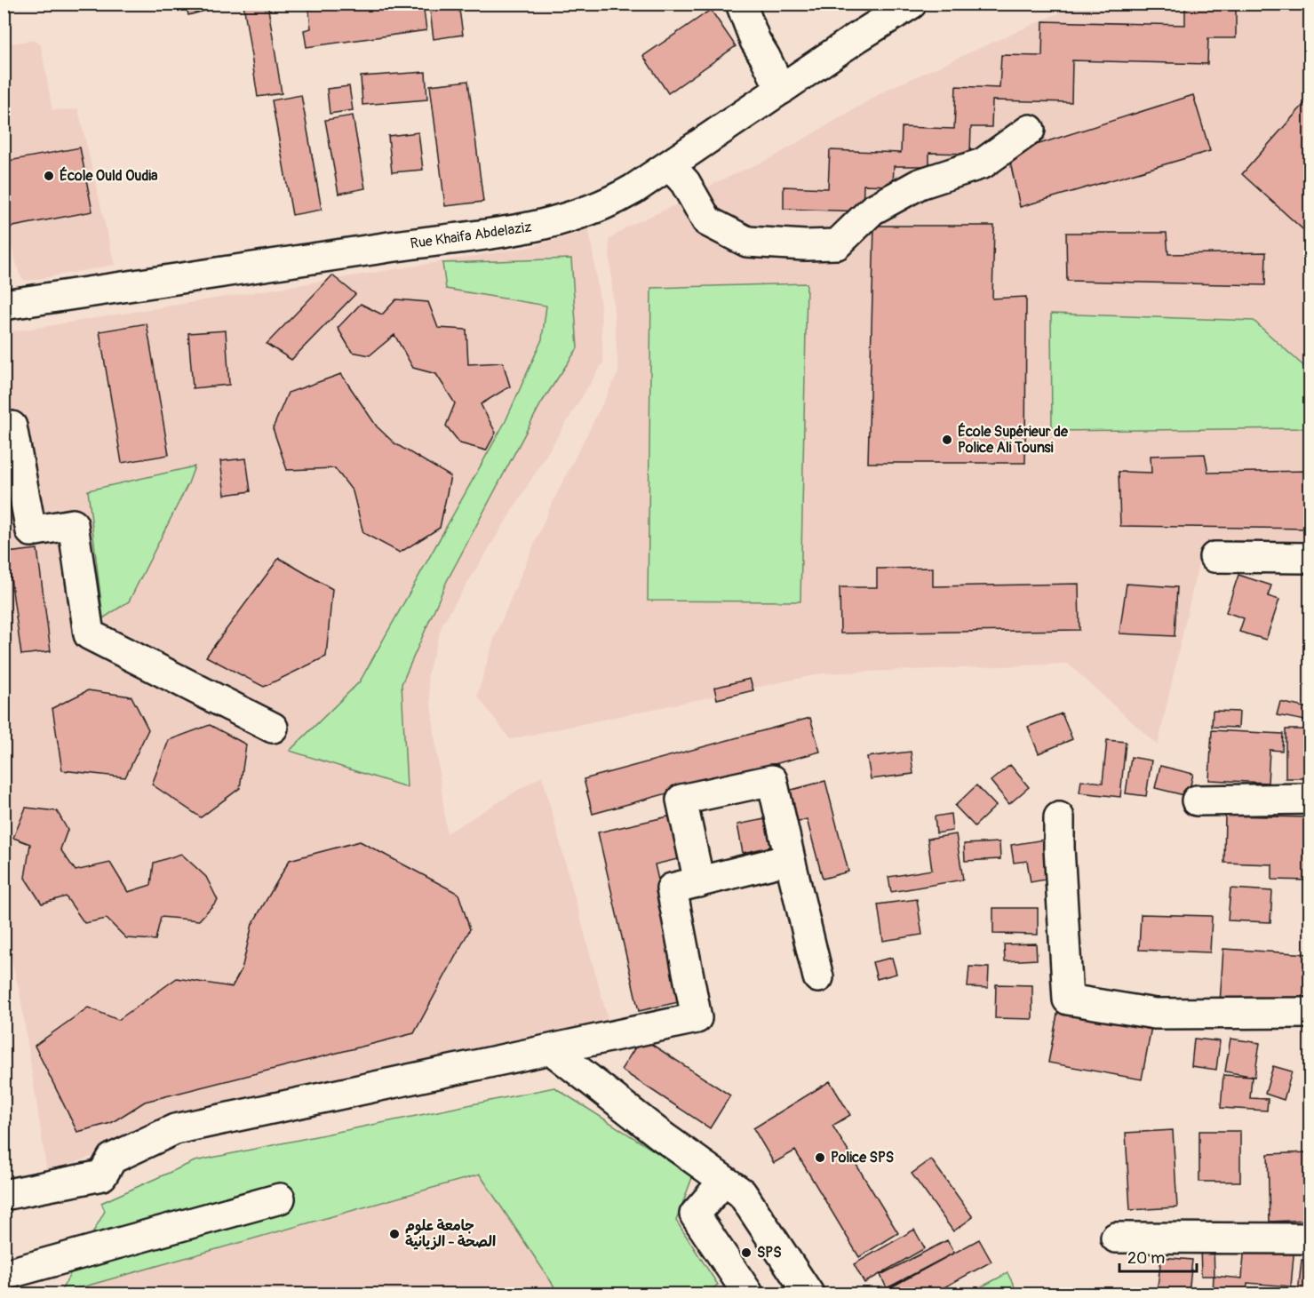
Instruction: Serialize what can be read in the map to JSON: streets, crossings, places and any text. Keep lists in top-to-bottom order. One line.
{"streets":{"street":["Rue Khaifa Abdelaziz"]},"places":["École Ould Oudia","École Supérieur de Police Ali Tounsi","Police SPS","جامعة علوم الصحة - الزيانية","SPS"],"scale_bar":"20 m"}
